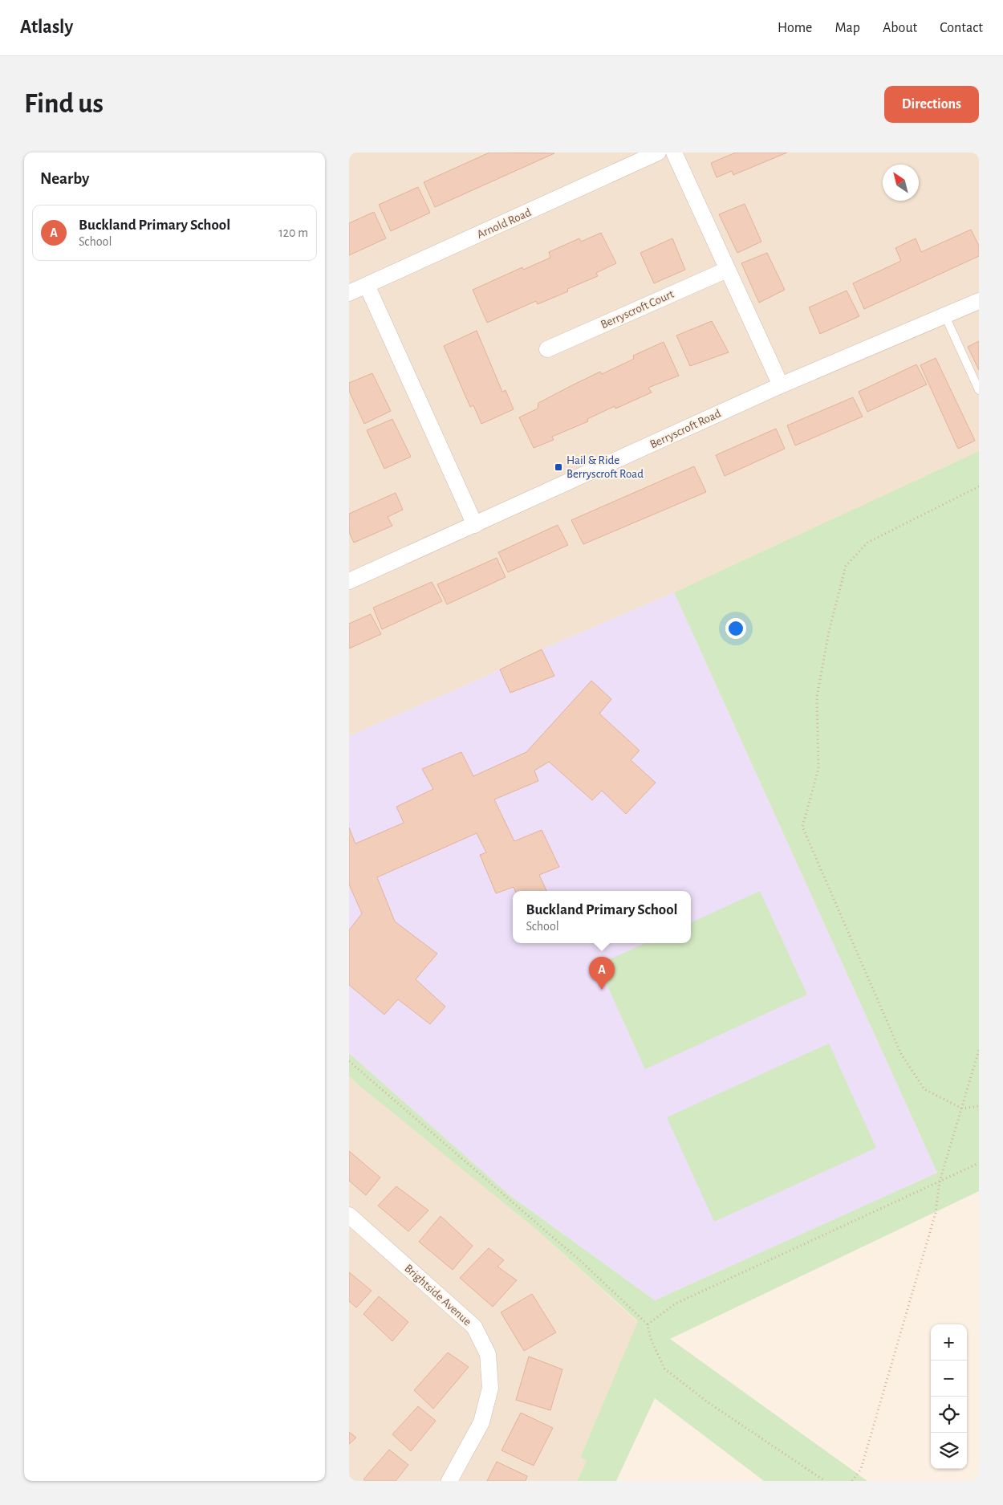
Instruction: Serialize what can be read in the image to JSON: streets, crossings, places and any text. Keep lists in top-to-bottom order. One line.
{"streets":{"street":["Arnold Road","Berryscroft Court","Berryscroft Road","Brightside Avenue"]},"places":{"transit":["Hail & Ride Berryscroft Road"]},"north":"top left","page":{"header":"Atlasly","nav":["Home","Map","About","Contact"],"buttons":"Directions","title":"Find us","heading":"Nearby","list":[{"mark":"A","name":"Buckland Primary School","note":"School","value":"120 m"}],"popup":["Buckland Primary School","School"],"pins":"A","map_buttons":["+","−"]}}
